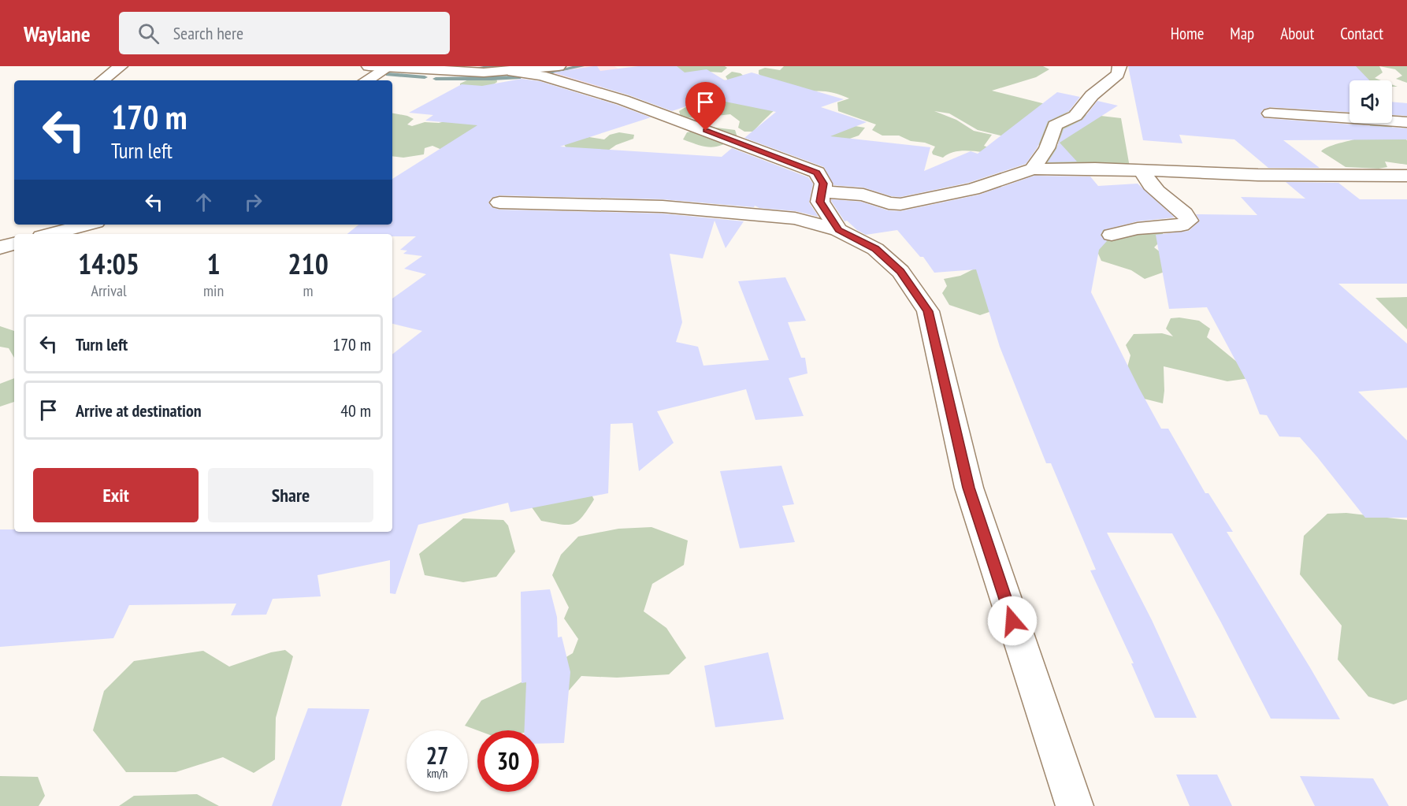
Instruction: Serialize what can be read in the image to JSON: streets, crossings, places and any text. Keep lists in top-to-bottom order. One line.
{"page":{"header":"Waylane","search":"Search here","nav":["Home","Map","About","Contact"],"turn":["170 m","Turn left"],"eta":["14:05","Arrival","1","min","210","m"],"list":[{"name":"Turn left","value":"170 m"},{"name":"Arrive at destination","value":"40 m"}],"buttons":["Exit","Share"],"speed":"27 km/h","limit":"30"}}
